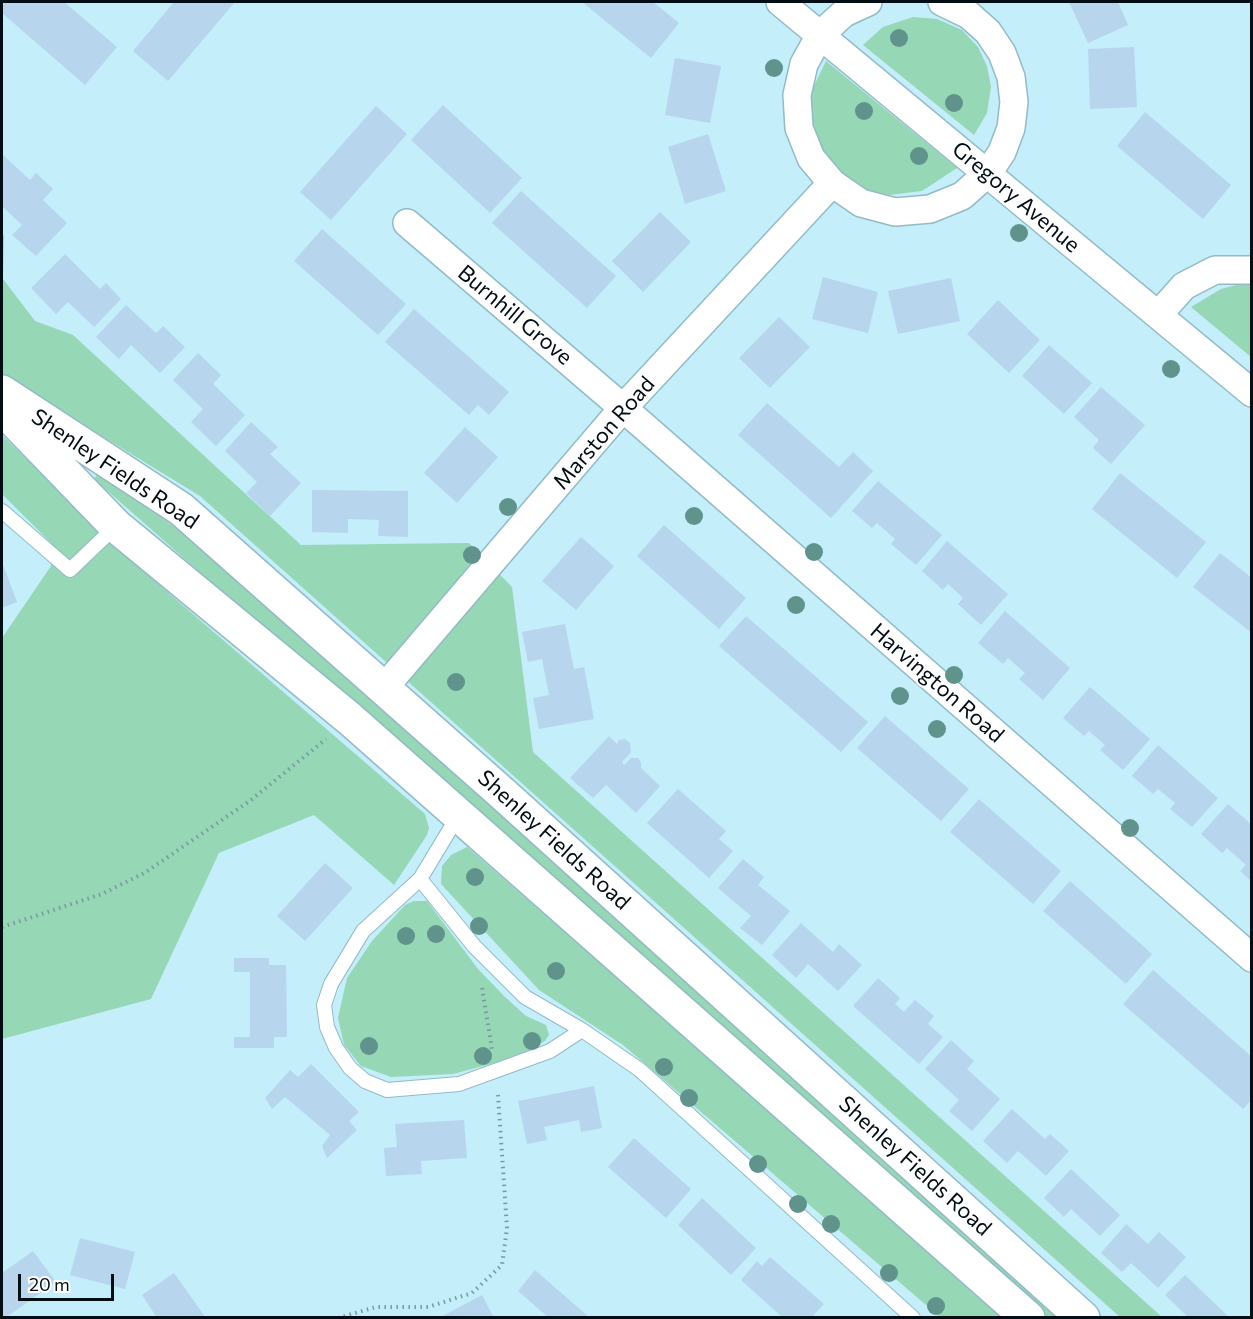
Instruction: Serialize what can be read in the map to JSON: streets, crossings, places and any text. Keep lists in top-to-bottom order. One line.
{"streets":{"street":["Gregory Avenue","Burnhill Grove","Marston Road","Shenley Fields Road","Harvington Road"]},"crossings":[["Burnhill Grove","Marston Road"],["Burnhill Grove","Harvington Road"],["Marston Road","Shenley Fields Road"],["Marston Road","Harvington Road"]],"scale_bar":"20 m"}
